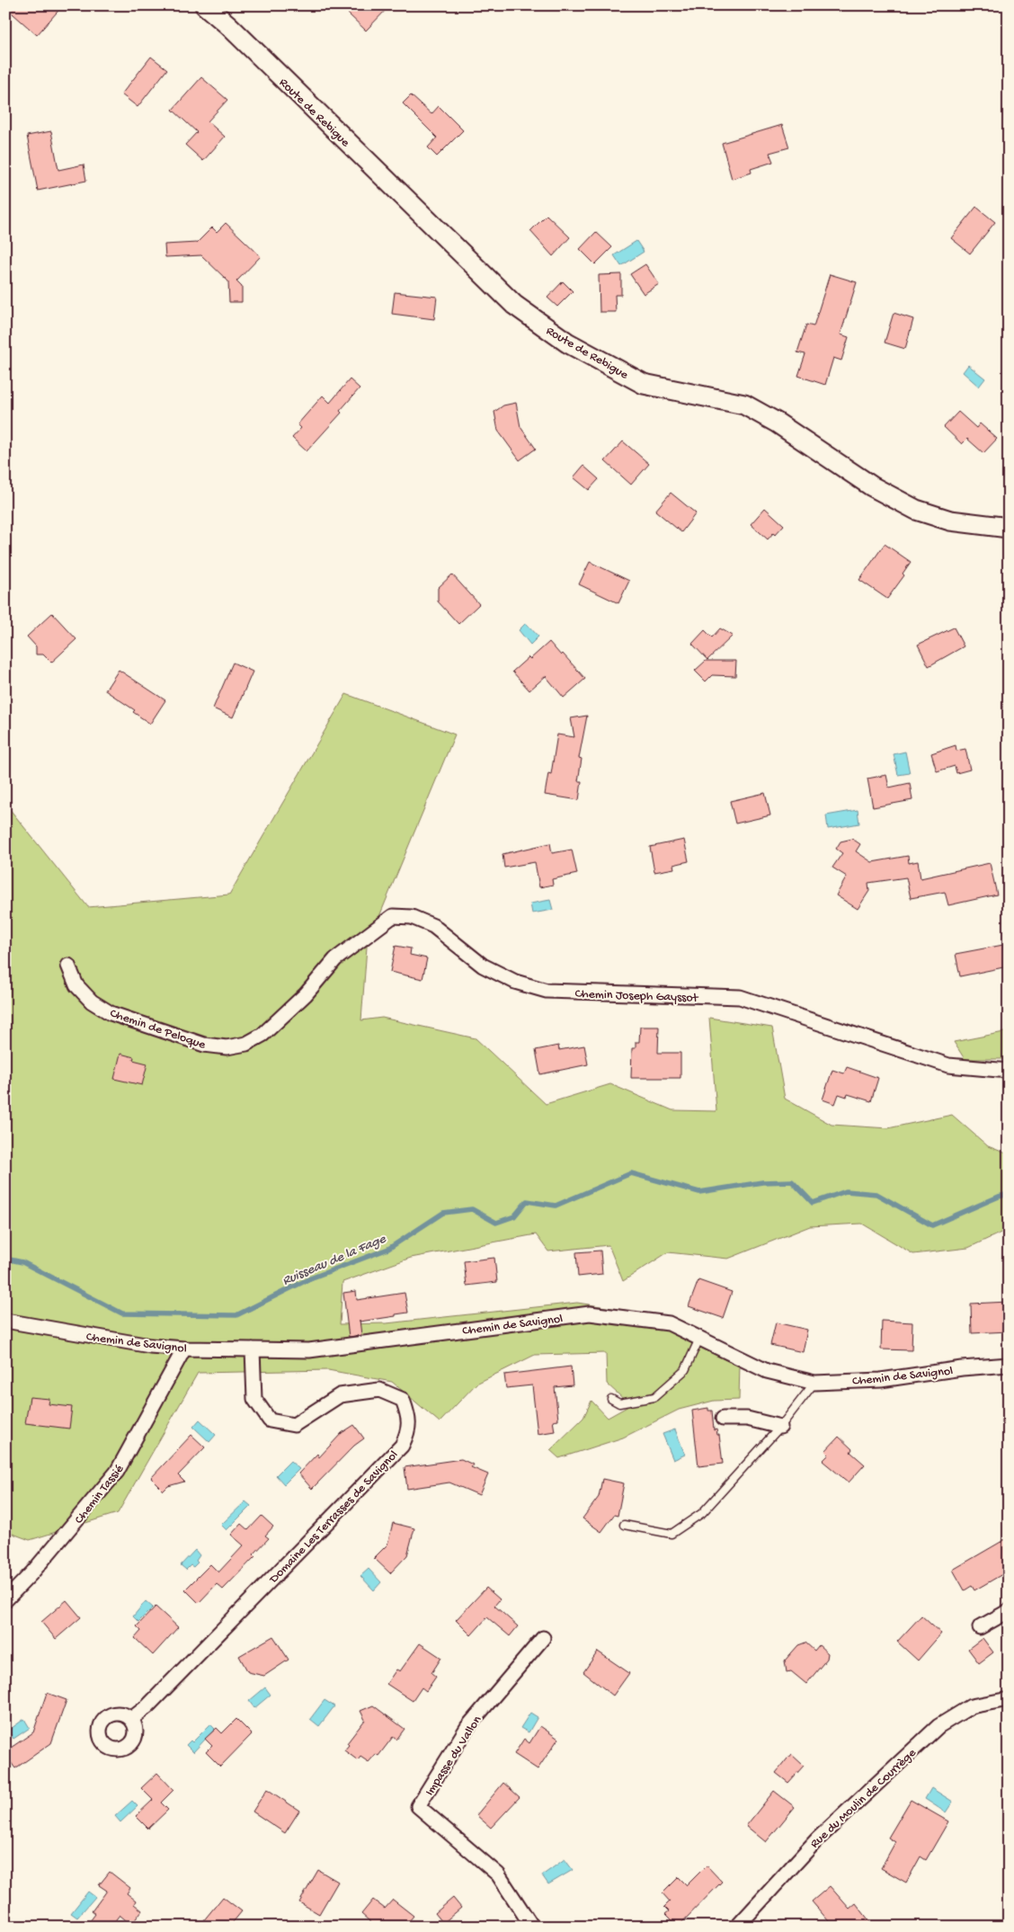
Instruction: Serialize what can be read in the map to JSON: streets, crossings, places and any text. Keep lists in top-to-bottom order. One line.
{"streets":{"street":["Route de Rebigue","Chemin Joseph Gayssot","Chemin de Peloque","Chemin de Savignol","Chemin Tassié","Domaine Les Terrasses de Savignol","Impasse du Vallon","Rue du Moulin de Courrège"]},"crossings":[["Chemin Joseph Gayssot","Chemin de Peloque"],["Chemin de Savignol","Chemin Tassié"],["Chemin de Savignol","Domaine Les Terrasses de Savignol"]],"water":["Ruisseau de la Fage"]}
